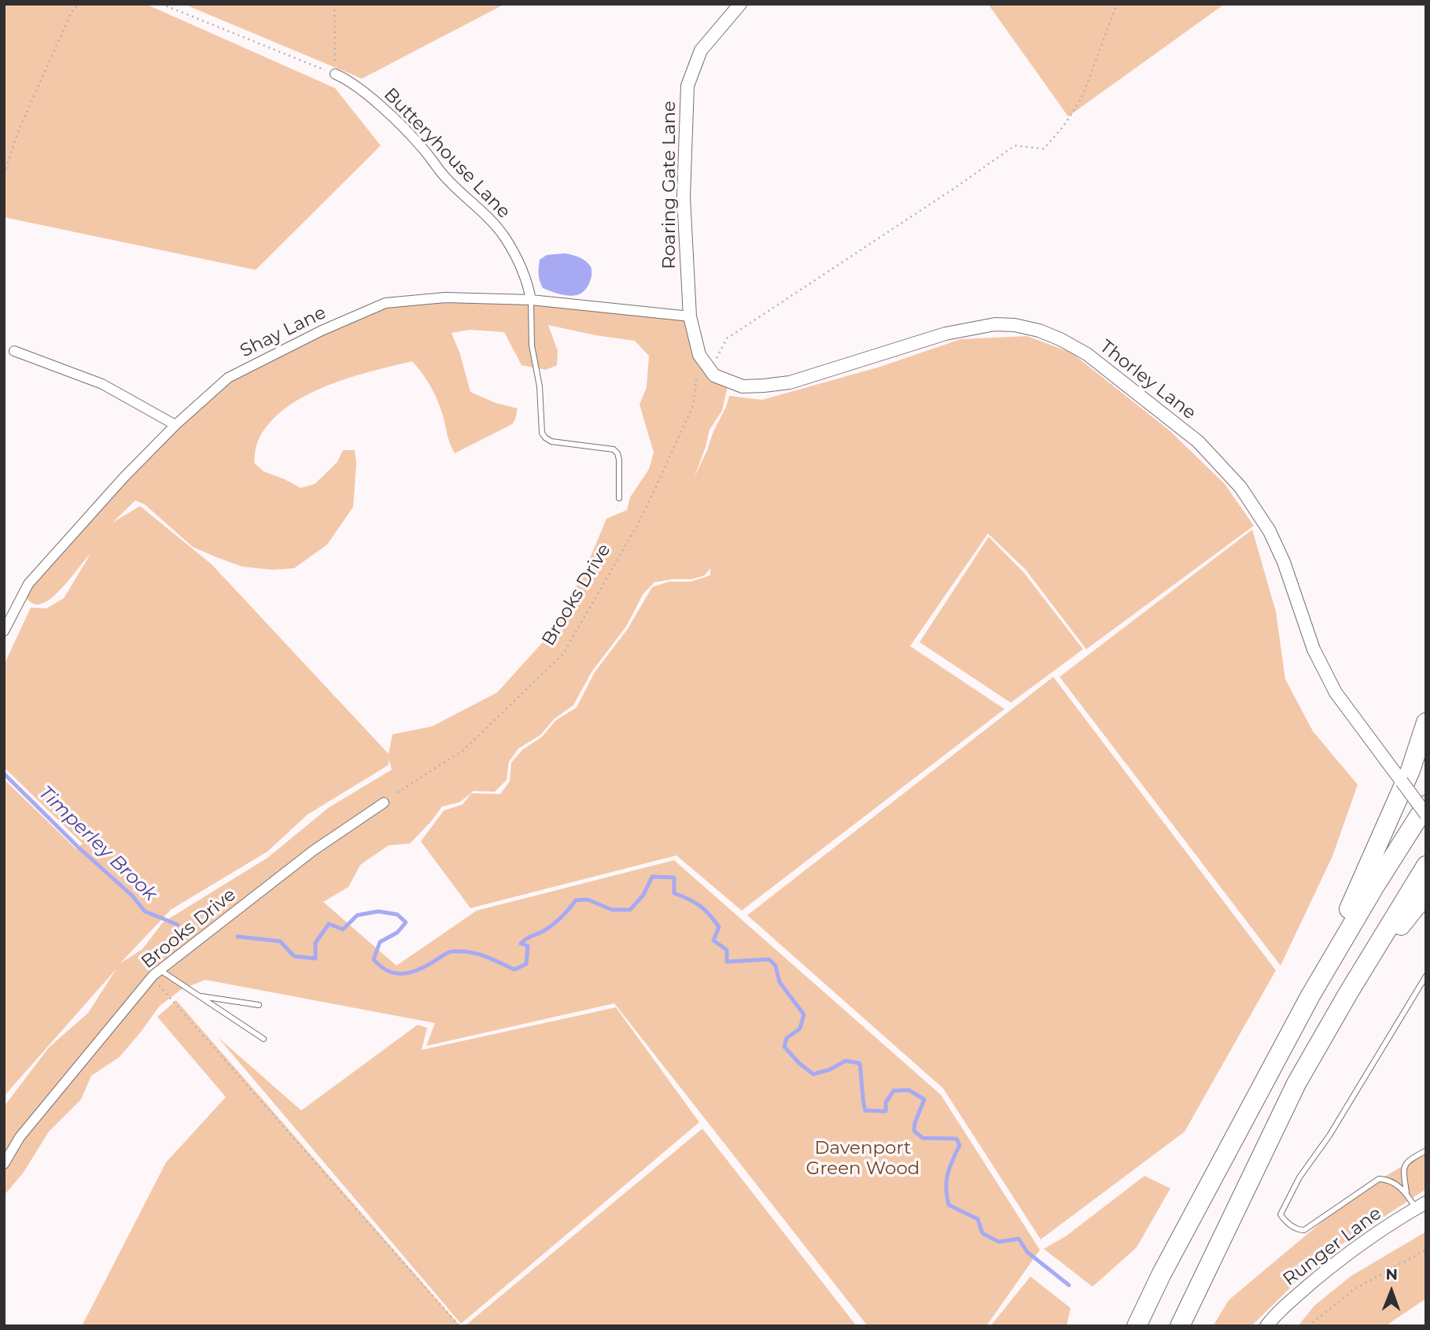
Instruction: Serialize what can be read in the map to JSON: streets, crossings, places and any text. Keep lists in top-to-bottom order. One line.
{"streets":{"street":["Butteryhouse Lane","Roaring Gate Lane","Shay Lane","Thorley Lane","Brooks Drive","Runger Lane"]},"crossings":[["Butteryhouse Lane","Shay Lane"],["Roaring Gate Lane","Shay Lane"],["Roaring Gate Lane","Thorley Lane"],["Shay Lane","Thorley Lane"],["Thorley Lane","Brooks Drive"]],"water":["Timperley Brook"],"parks":["Davenport Green Wood"],"north":"top"}
